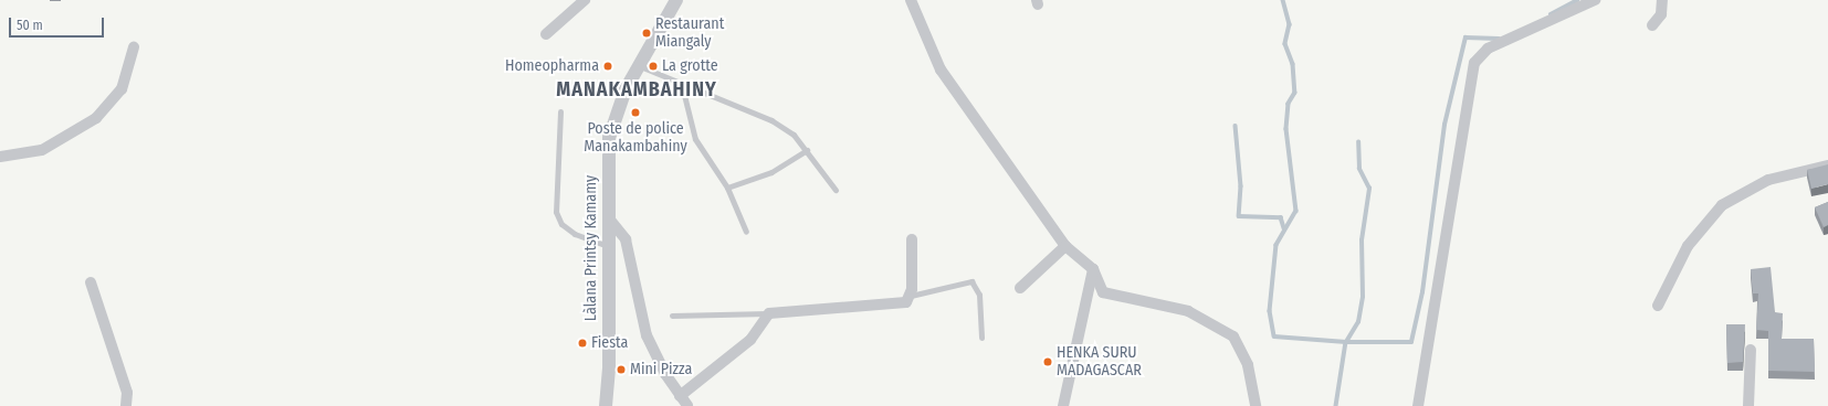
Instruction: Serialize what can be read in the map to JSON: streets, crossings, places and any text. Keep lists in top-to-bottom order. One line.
{"streets":{"street":["Làlana Printsy Kamamy"]},"districts":["MANAKAMBAHINY"],"places":["Restaurant Miangaly","Homeopharma","La grotte","Poste de police Manakambahiny","Fiesta","HENKA SURU MADAGASCAR","Mini Pizza"],"scale_bar":"50 m"}
